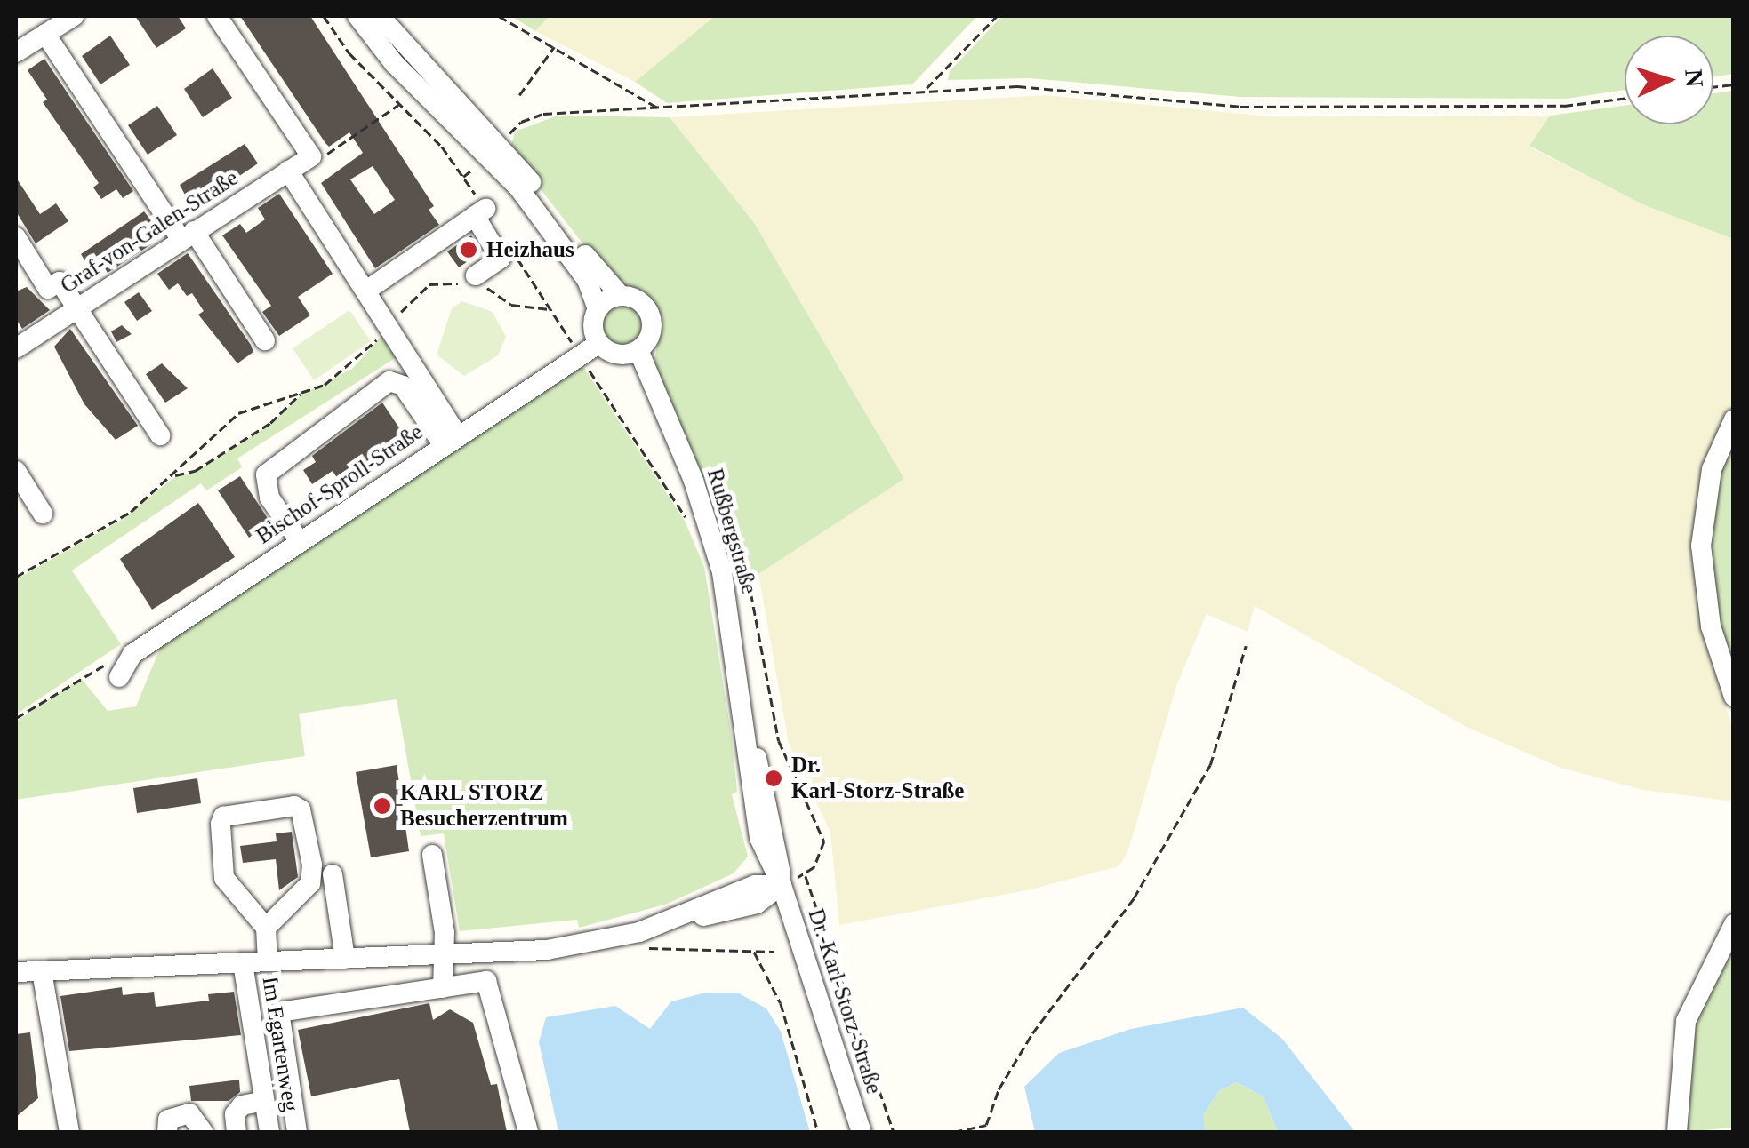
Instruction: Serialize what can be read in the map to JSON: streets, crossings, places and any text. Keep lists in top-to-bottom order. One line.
{"streets":{"street":["Graf-von-Galen-Straße","Bischof-Sproll-Straße","Rußbergstraße","Dr.-Karl-Storz-Straße","Im Egartenweg"]},"crossings":[["Bischof-Sproll-Straße","Rußbergstraße"],["Rußbergstraße","Dr.-Karl-Storz-Straße"]],"places":["Heizhaus","Dr. Karl-Storz-Straße","KARL STORZ Besucherzentrum"],"north":"right"}
